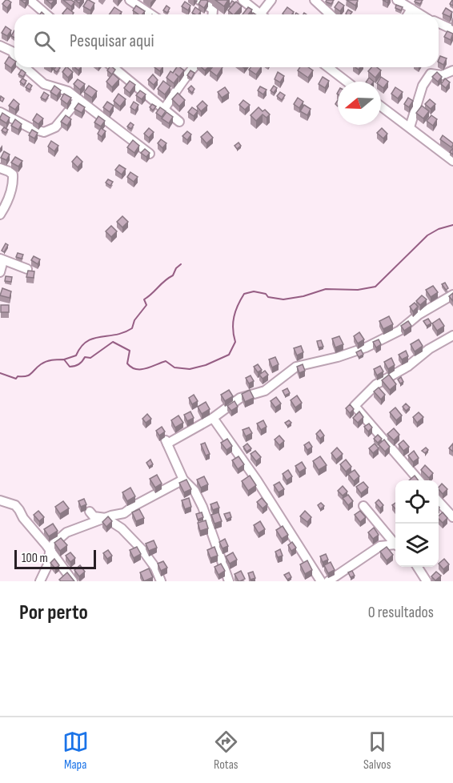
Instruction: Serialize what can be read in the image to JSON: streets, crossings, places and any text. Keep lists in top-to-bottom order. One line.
{"scale_bar":"100 m","north":"left","page":{"search":"Pesquisar aqui","scale":"100 m","heading":["Por perto","0 resultados"],"nav":["Mapa","Rotas","Salvos"]}}
